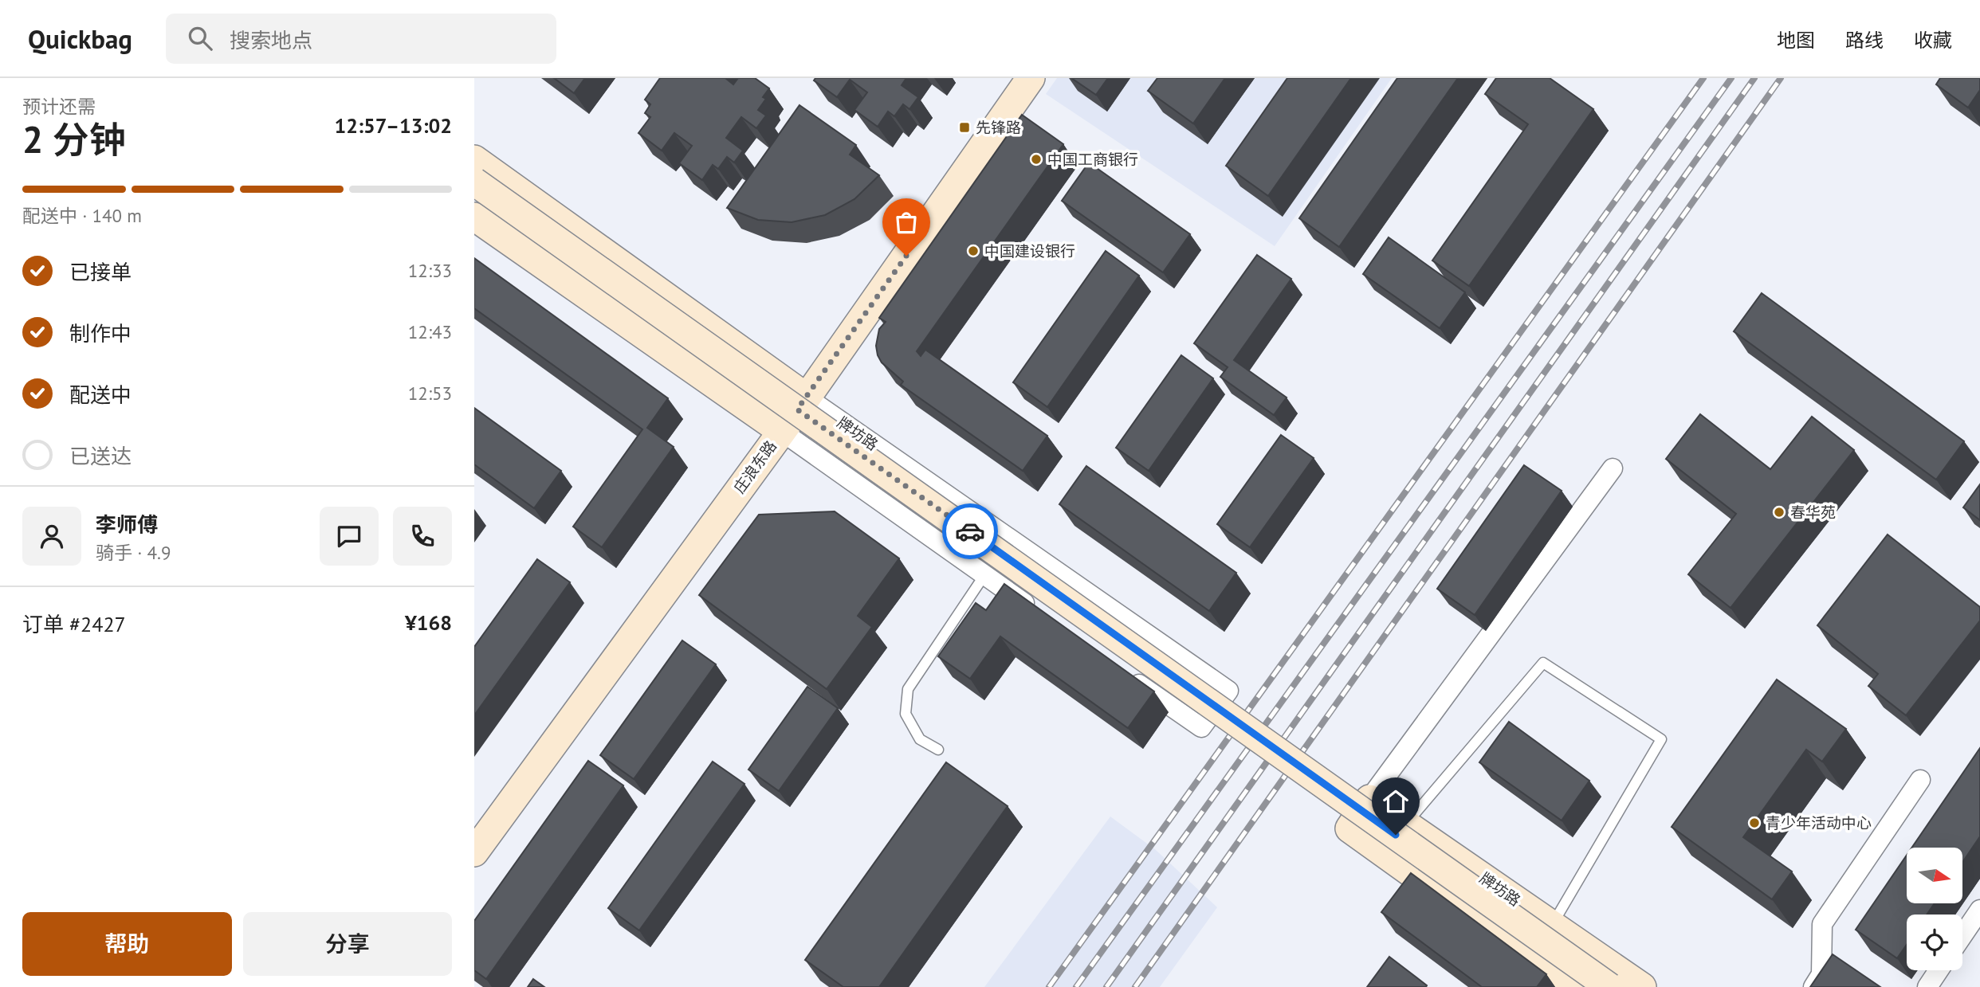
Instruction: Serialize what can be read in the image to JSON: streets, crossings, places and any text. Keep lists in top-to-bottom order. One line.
{"streets":{"street":["牌坊路","庄浪东路"]},"crossings":[["牌坊路","庄浪东路"]],"places":{"transit":["先锋路"],"other":["中国工商银行","中国建设银行","春华苑","青少年活动中心"]},"north":"right","page":{"header":"Quickbag","search":"搜索地点","nav":["地图","路线","收藏"],"heading":["2 分钟","预计还需","12:57–13:02"],"panel":["李师傅","骑手 · 4.9","订单 #2427","¥168"],"bar":"配送中 · 140 m","list":[["已接单","12:33"],["制作中","12:43"],["配送中","12:53"],"已送达"],"buttons":["帮助","分享"]}}
